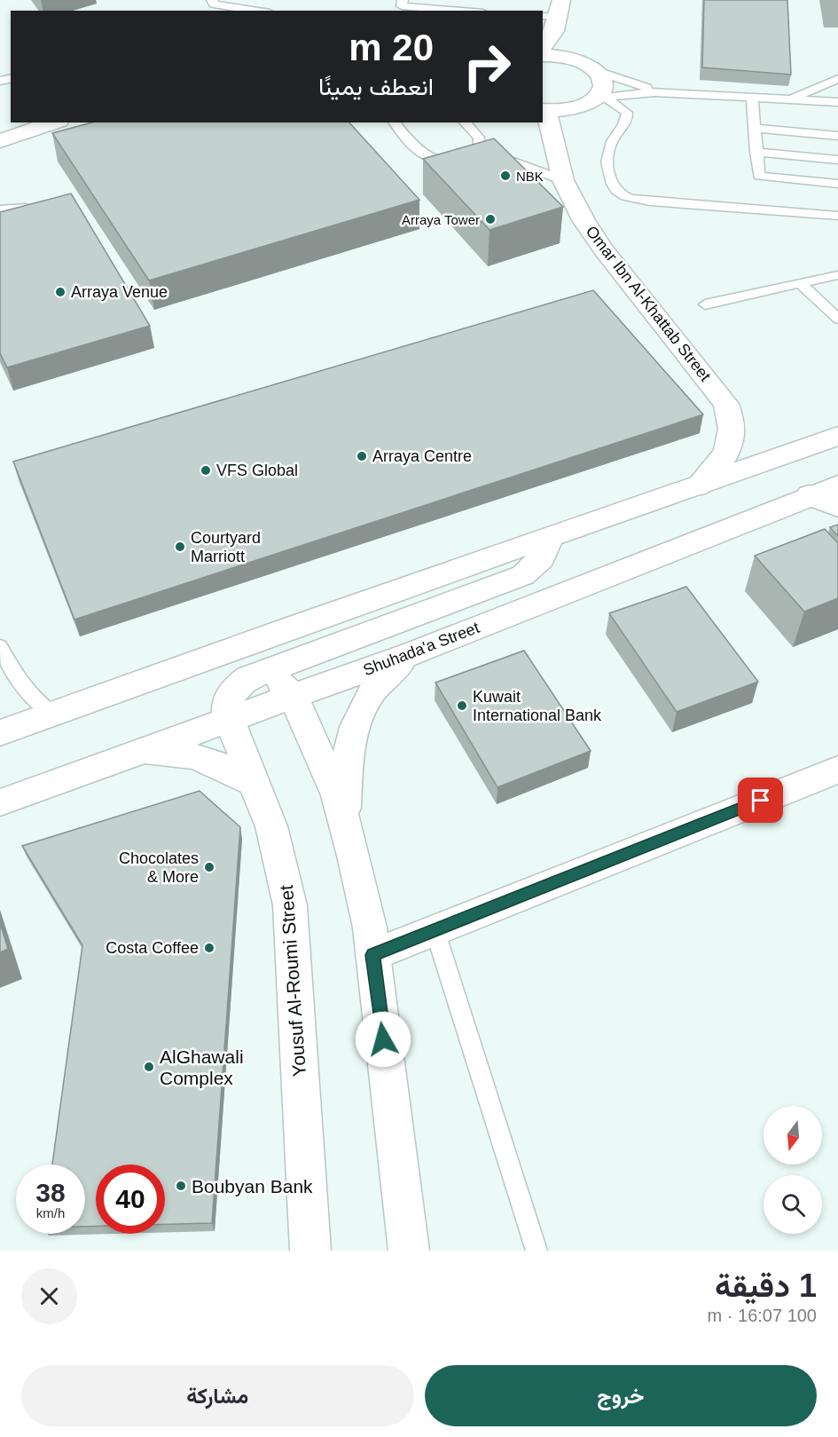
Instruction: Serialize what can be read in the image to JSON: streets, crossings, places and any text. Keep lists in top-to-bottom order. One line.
{"streets":{"street":["Omar Ibn Al-Khattab Street","Shuhada'a Street","Yousuf Al-Roumi Street"]},"crossings":[["Shuhada'a Street","Yousuf Al-Roumi Street"]],"places":["NBK","Arraya Tower","Arraya Venue","Arraya Centre","VFS Global","Courtyard Marriott","Kuwait International Bank","Chocolates & More","Costa Coffee","AlGhawali Complex","Boubyan Bank"],"north":"bottom","page":{"turn":["20 m","انعطف يمينًا"],"speed":"38 km/h","limit":"40","heading":["1 دقيقة","100 m · 16:07"],"buttons":["خروج","مشاركة"]}}
